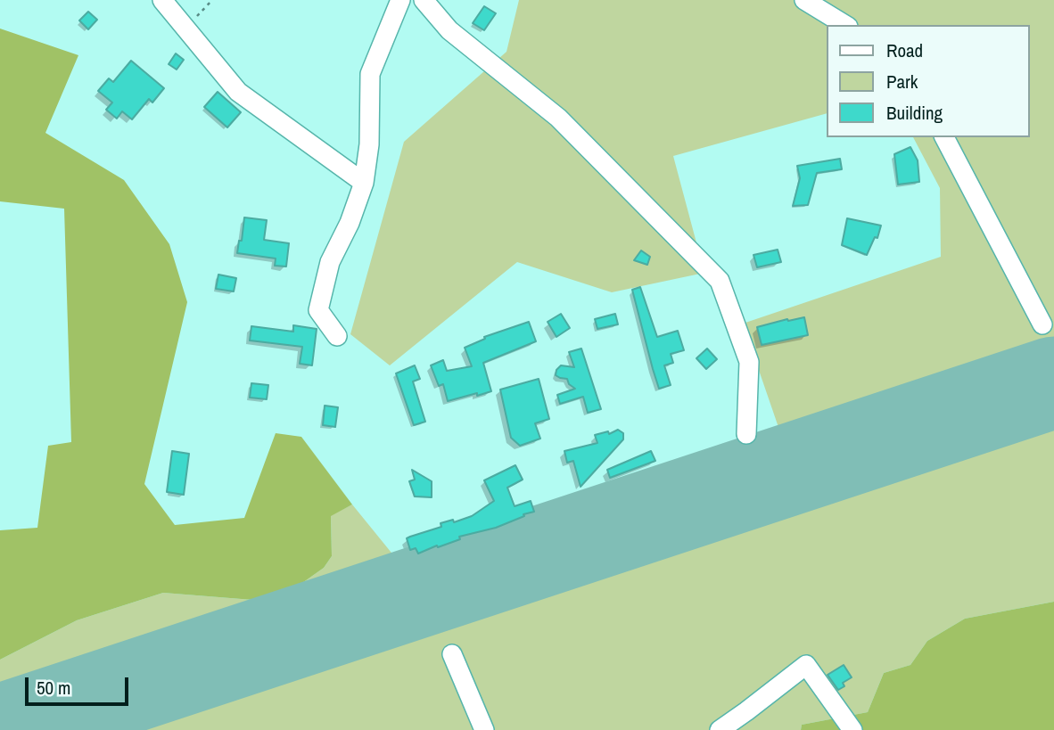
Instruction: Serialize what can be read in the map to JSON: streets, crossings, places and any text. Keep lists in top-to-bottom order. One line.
{"legend":["Road","Park","Building"],"scale_bar":"50 m"}
